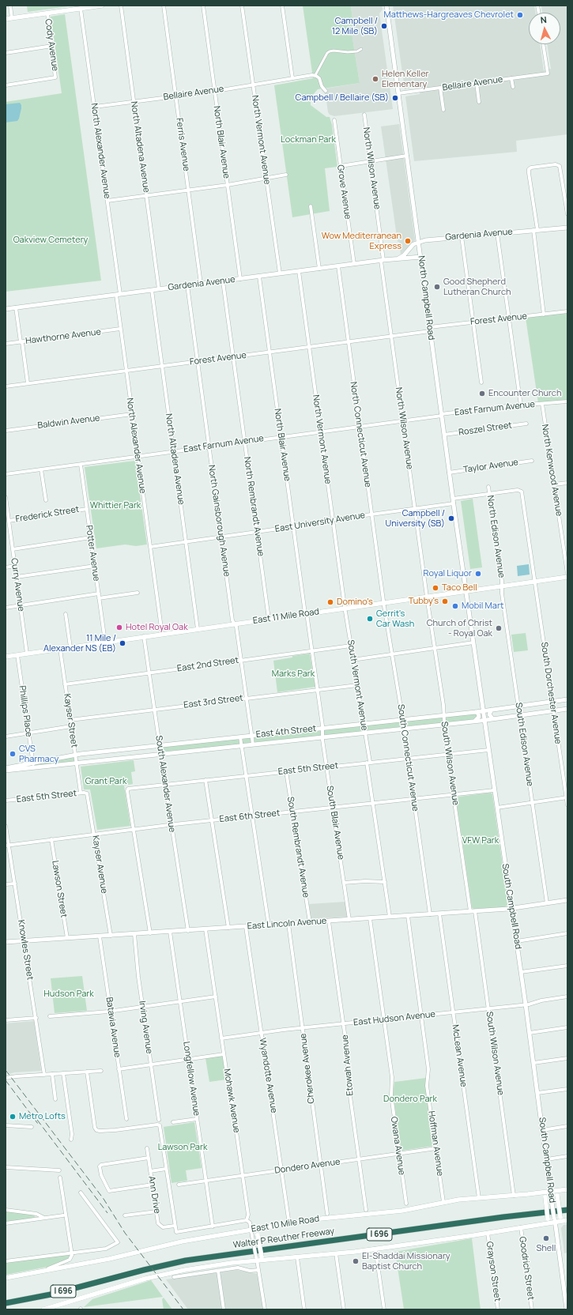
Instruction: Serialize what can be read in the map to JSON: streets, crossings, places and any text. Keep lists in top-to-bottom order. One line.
{"streets":{"highway":["I 696","Walter P Reuther Freeway"],"main road":["East 11 Mile Road","East 10 Mile Road"],"street":["Cody Avenue","Bellaire Avenue","North Vermont Avenue","North Blair Avenue","Ferris Avenue","North Altadena Avenue","North Alexander Avenue","North Wilson Avenue","Grove Avenue","Gardenia Avenue","North Campbell Road","Forest Avenue","Hawthorne Avenue","East Farnum Avenue","Baldwin Avenue","Roszel Street","North Connecticut Avenue","Taylor Avenue","North Kenwood Avenue","North Rembrandt Avenue","Frederick Street","North Gainsborough Avenue","East University Avenue","North Edison Avenue","Potter Avenue","Curry Avenue","East 2nd Street","South Vermont Avenue","South Dorchester Avenue","East 3rd Street","Phillips Place","Kayser Street","East 4th Street","South Edison Avenue","South Connecticut Avenue","South Wilson Avenue","East 5th Street","South Alexander Avenue","East 6th Street","South Blair Avenue","South Rembrandt Avenue","Kayser Avenue","Lawson Street","South Campbell Road","East Lincoln Avenue","Knowles Street","East Hudson Avenue","Batavia Avenue","Irving Avenue","McLean Avenue","Etowah Avenue","Cherokee Avenue","Wyandotte Avenue","Longfellow Avenue","Mohawk Avenue","Hoffman Avenue","Owana Avenue","Dondero Avenue","Ann Drive","Goodrich Street","Grayson Street"]},"crossings":[["Bellaire Avenue","North Vermont Avenue"],["Bellaire Avenue","North Blair Avenue"],["Bellaire Avenue","Ferris Avenue"],["Bellaire Avenue","North Altadena Avenue"],["Bellaire Avenue","North Alexander Avenue"],["Bellaire Avenue","North Campbell Road"],["North Vermont Avenue","Gardenia Avenue"],["North Vermont Avenue","Forest Avenue"],["North Vermont Avenue","East Farnum Avenue"],["North Vermont Avenue","East University Avenue"],["North Vermont Avenue","East 11 Mile Road"],["North Vermont Avenue","South Vermont Avenue"],["North Blair Avenue","Gardenia Avenue"],["North Blair Avenue","Forest Avenue"],["North Blair Avenue","East Farnum Avenue"],["North Blair Avenue","East University Avenue"],["North Blair Avenue","East 11 Mile Road"],["North Blair Avenue","South Blair Avenue"],["Ferris Avenue","Gardenia Avenue"],["North Altadena Avenue","Gardenia Avenue"],["North Altadena Avenue","Forest Avenue"],["North Altadena Avenue","East Farnum Avenue"],["North Altadena Avenue","East University Avenue"],["North Altadena Avenue","East 11 Mile Road"],["North Alexander Avenue","Gardenia Avenue"],["North Alexander Avenue","Forest Avenue"],["North Alexander Avenue","Hawthorne Avenue"],["North Alexander Avenue","East Farnum Avenue"],["North Alexander Avenue","Baldwin Avenue"],["North Alexander Avenue","East University Avenue"],["North Alexander Avenue","East 11 Mile Road"],["North Wilson Avenue","Gardenia Avenue"],["North Wilson Avenue","Forest Avenue"],["North Wilson Avenue","East Farnum Avenue"],["North Wilson Avenue","East University Avenue"],["North Wilson Avenue","East 11 Mile Road"],["North Wilson Avenue","South Wilson Avenue"],["Grove Avenue","Gardenia Avenue"],["Gardenia Avenue","North Campbell Road"],["Gardenia Avenue","North Connecticut Avenue"],["Gardenia Avenue","North Rembrandt Avenue"],["Gardenia Avenue","North Gainsborough Avenue"],["North Campbell Road","Forest Avenue"],["North Campbell Road","East Farnum Avenue"],["North Campbell Road","Roszel Street"],["North Campbell Road","Taylor Avenue"],["North Campbell Road","East University Avenue"],["North Campbell Road","East 11 Mile Road"],["North Campbell Road","South Campbell Road"],["Forest Avenue","North Connecticut Avenue"],["Forest Avenue","North Rembrandt Avenue"],["Forest Avenue","North Gainsborough Avenue"],["East Farnum Avenue","North Connecticut Avenue"],["East Farnum Avenue","North Kenwood Avenue"],["East Farnum Avenue","North Rembrandt Avenue"],["East Farnum Avenue","North Gainsborough Avenue"],["East Farnum Avenue","Potter Avenue"],["North Connecticut Avenue","East University Avenue"],["North Connecticut Avenue","East 11 Mile Road"],["North Connecticut Avenue","South Connecticut Avenue"],["North Rembrandt Avenue","East University Avenue"],["North Rembrandt Avenue","East 11 Mile Road"],["Frederick Street","Potter Avenue"],["Frederick Street","Curry Avenue"],["North Gainsborough Avenue","East University Avenue"],["North Gainsborough Avenue","East 11 Mile Road"],["North Gainsborough Avenue","East 2nd Street"],["North Gainsborough Avenue","East 3rd Street"],["North Gainsborough Avenue","East 4th Street"],["East University Avenue","North Edison Avenue"],["East University Avenue","South Dorchester Avenue"],["North Edison Avenue","East 11 Mile Road"],["North Edison Avenue","South Edison Avenue"],["Potter Avenue","East 11 Mile Road"],["Curry Avenue","East 11 Mile Road"],["East 11 Mile Road","South Vermont Avenue"],["East 11 Mile Road","South Dorchester Avenue"],["East 11 Mile Road","Phillips Place"],["East 11 Mile Road","Kayser Street"],["East 11 Mile Road","South Edison Avenue"],["East 11 Mile Road","South Connecticut Avenue"],["East 11 Mile Road","South Wilson Avenue"],["East 11 Mile Road","South Alexander Avenue"],["East 11 Mile Road","South Blair Avenue"],["East 11 Mile Road","South Campbell Road"],["East 2nd Street","South Vermont Avenue"],["East 2nd Street","Kayser Street"],["East 2nd Street","South Alexander Avenue"],["East 2nd Street","South Blair Avenue"],["South Vermont Avenue","East 3rd Street"],["South Vermont Avenue","East 4th Street"],["South Vermont Avenue","East 5th Street"],["South Vermont Avenue","East 6th Street"],["South Vermont Avenue","East Lincoln Avenue"],["South Dorchester Avenue","East 4th Street"],["East 3rd Street","Kayser Street"],["East 3rd Street","South Alexander Avenue"],["East 3rd Street","South Blair Avenue"],["Phillips Place","East 4th Street"],["Kayser Street","East 4th Street"],["Kayser Street","East 5th Street"],["East 4th Street","South Edison Avenue"],["East 4th Street","South Connecticut Avenue"],["East 4th Street","South Wilson Avenue"],["East 4th Street","South Alexander Avenue"],["East 4th Street","South Blair Avenue"],["East 4th Street","South Campbell Road"],["South Edison Avenue","East Lincoln Avenue"],["South Connecticut Avenue","East 5th Street"],["South Connecticut Avenue","East 6th Street"],["South Connecticut Avenue","East Lincoln Avenue"],["South Wilson Avenue","East 5th Street"],["South Wilson Avenue","East 6th Street"],["South Wilson Avenue","East Lincoln Avenue"],["South Wilson Avenue","East Hudson Avenue"],["South Wilson Avenue","East 10 Mile Road"],["East 5th Street","South Alexander Avenue"],["East 5th Street","East 6th Street"],["East 5th Street","South Blair Avenue"],["East 5th Street","South Rembrandt Avenue"],["East 5th Street","Kayser Avenue"],["East 5th Street","South Campbell Road"],["South Alexander Avenue","East 6th Street"],["South Alexander Avenue","East Lincoln Avenue"],["East 6th Street","South Blair Avenue"],["East 6th Street","South Rembrandt Avenue"],["East 6th Street","Kayser Avenue"],["East 6th Street","Lawson Street"],["East 6th Street","South Campbell Road"],["East 6th Street","Knowles Street"],["South Blair Avenue","East Lincoln Avenue"],["South Rembrandt Avenue","East Lincoln Avenue"],["Kayser Avenue","East Lincoln Avenue"],["Lawson Street","East Lincoln Avenue"],["South Campbell Road","East Lincoln Avenue"],["South Campbell Road","East Hudson Avenue"],["South Campbell Road","East 10 Mile Road"],["East Lincoln Avenue","Knowles Street"],["East Lincoln Avenue","Batavia Avenue"],["East Lincoln Avenue","Irving Avenue"],["East Lincoln Avenue","McLean Avenue"],["East Lincoln Avenue","Etowah Avenue"],["East Lincoln Avenue","Cherokee Avenue"],["East Lincoln Avenue","Wyandotte Avenue"],["East Lincoln Avenue","Longfellow Avenue"],["East Lincoln Avenue","Mohawk Avenue"],["East Lincoln Avenue","Hoffman Avenue"],["East Lincoln Avenue","Owana Avenue"],["East Hudson Avenue","McLean Avenue"],["East Hudson Avenue","Etowah Avenue"],["East Hudson Avenue","Cherokee Avenue"],["East Hudson Avenue","Wyandotte Avenue"],["East Hudson Avenue","Mohawk Avenue"],["East Hudson Avenue","Hoffman Avenue"],["East Hudson Avenue","Owana Avenue"],["McLean Avenue","East 10 Mile Road"],["Etowah Avenue","Dondero Avenue"],["Cherokee Avenue","Dondero Avenue"],["Wyandotte Avenue","Dondero Avenue"],["Wyandotte Avenue","East 10 Mile Road"],["Longfellow Avenue","Dondero Avenue"],["Mohawk Avenue","Dondero Avenue"],["Mohawk Avenue","East 10 Mile Road"],["Hoffman Avenue","Dondero Avenue"],["Hoffman Avenue","East 10 Mile Road"],["Owana Avenue","Dondero Avenue"]],"parks":["Lockman Park","Oakview Cemetery","Whittier Park","Marks Park","Grant Park","VFW Park","Hudson Park","Dondero Park","Lawson Park"],"places":["Matthews-Hargreaves Chevrolet","Campbell / 12 Mile (SB)","Helen Keller Elementary","Campbell / Bellaire (SB)","Wow Mediterranean Express","Good Shepherd Lutheran Church","Encounter Church","Campbell / University (SB)","Royal Liquor","Taco Bell","Tubby's","Domino's","Mobil Mart","Gerrit's Car Wash","Hotel Royal Oak","Church of Christ - Royal Oak","11 Mile / Alexander NS (EB)","CVS Pharmacy","Metro Lofts","Shell","El-Shaddai Missionary Baptist Church"],"north":"top"}
